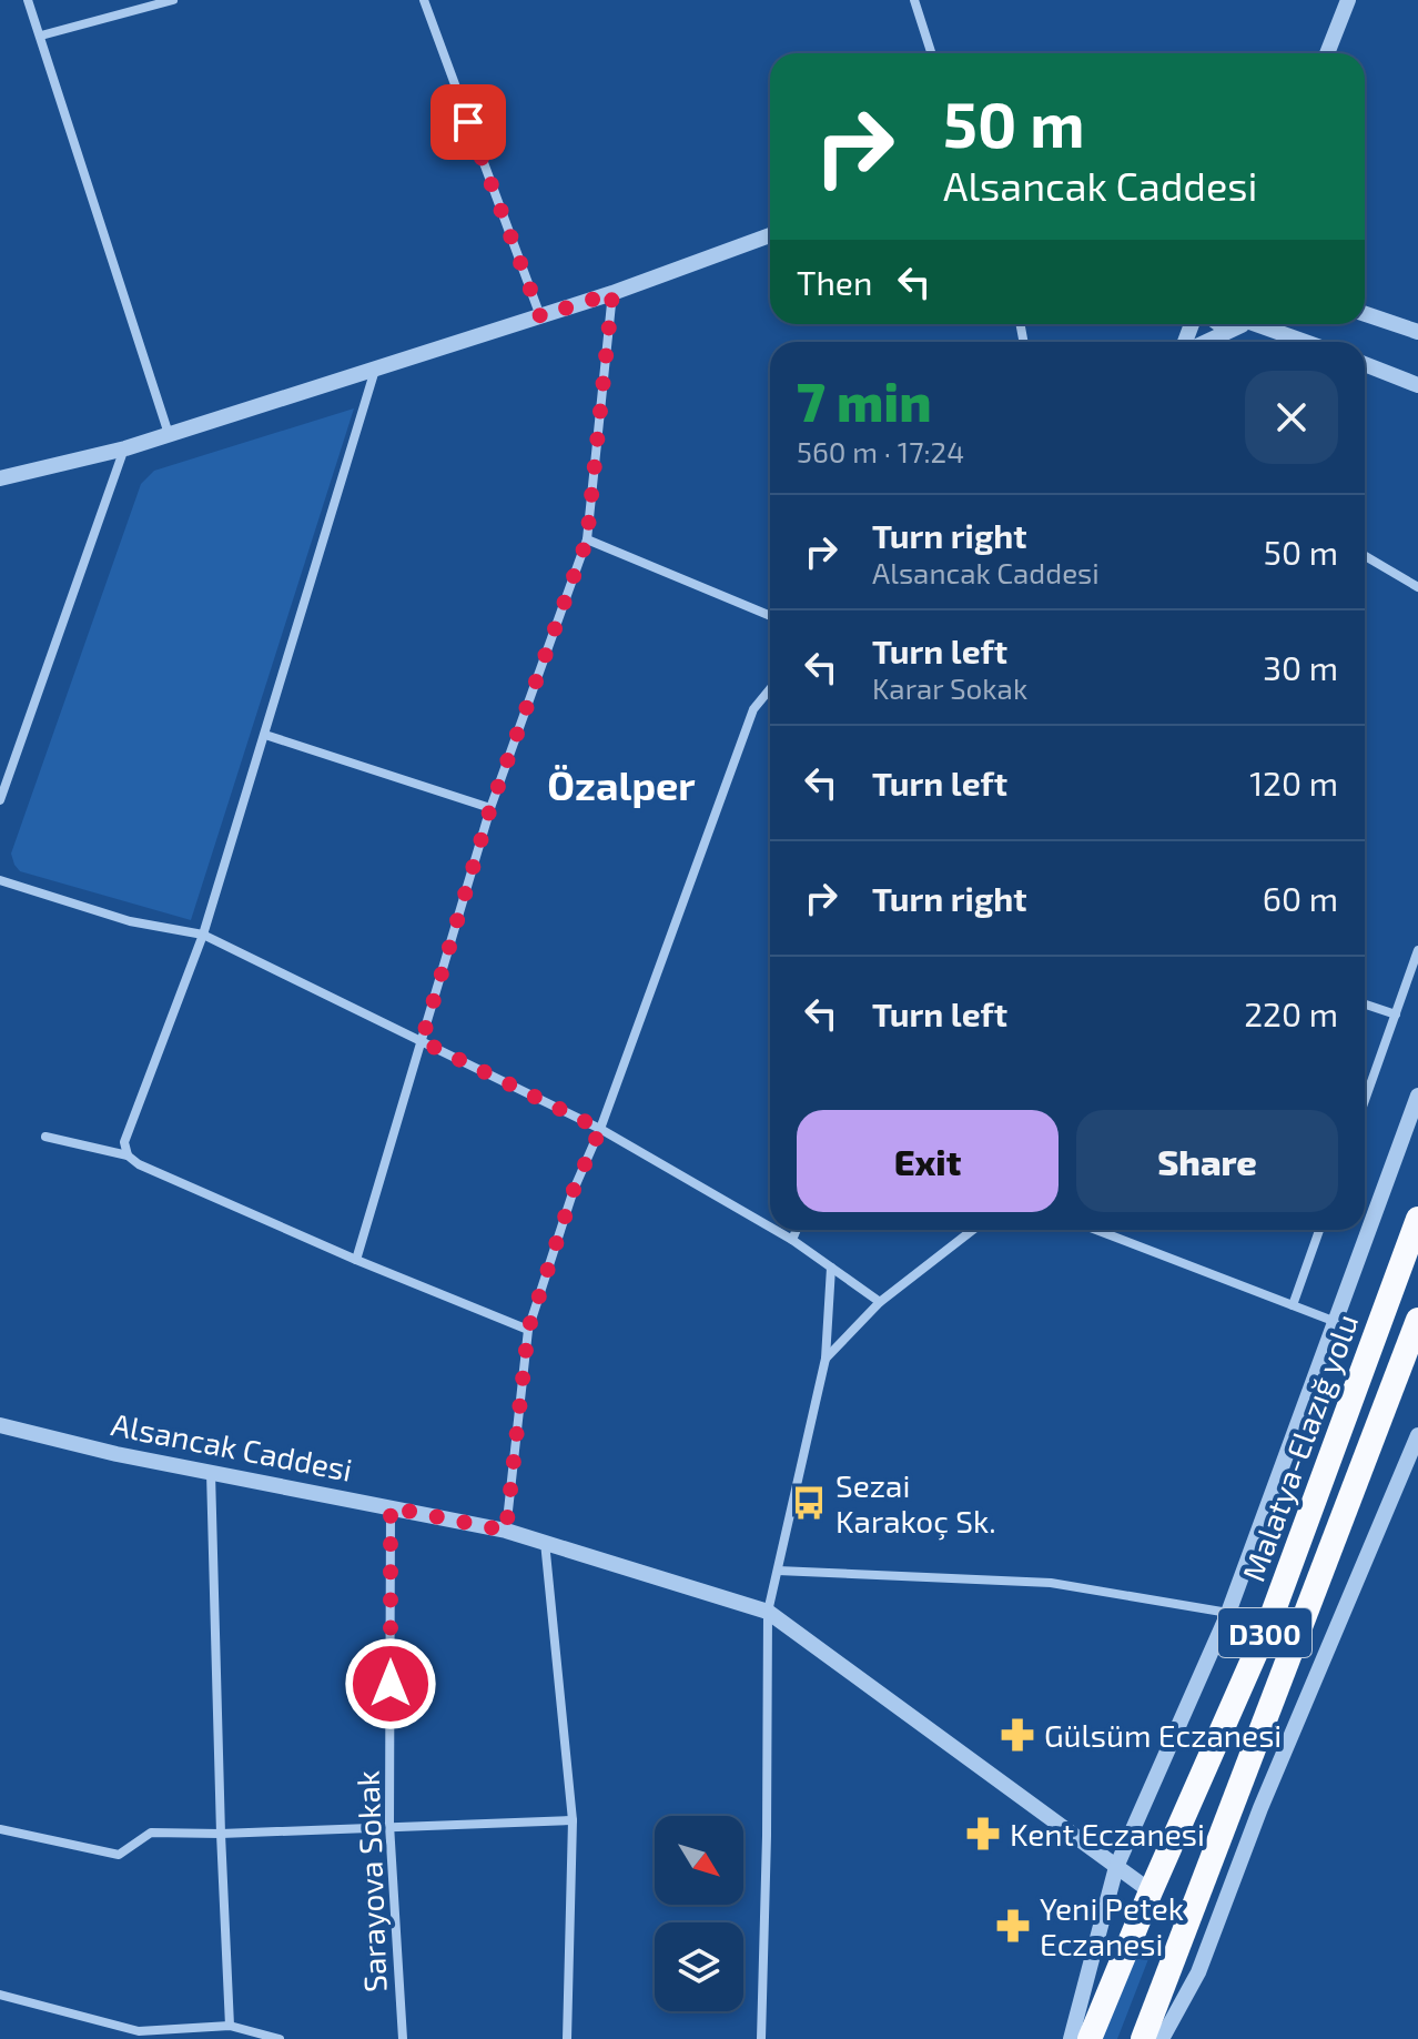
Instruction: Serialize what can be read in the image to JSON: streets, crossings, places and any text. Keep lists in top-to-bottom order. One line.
{"streets":{"highway":["Malatya-Elazığ yolu","D300"],"street":["Alsancak Caddesi","Sarayova Sokak"]},"crossings":[["Alsancak Caddesi","Malatya-Elazığ yolu"],["Alsancak Caddesi","Sarayova Sokak"]],"districts":["Özalper"],"places":{"bus stop":["Sezai Karakoç Sk."],"pharmacy":["Gülsüm Eczanesi","Kent Eczanesi","Yeni Petek Eczanesi"]},"north":"bottom right","page":{"turn":["50 m","Alsancak Caddesi"],"then":"Then","heading":["7 min","560 m · 17:24"],"list":[{"name":"Turn right","note":"Alsancak Caddesi","value":"50 m"},{"name":"Turn left","note":"Karar Sokak","value":"30 m"},{"name":"Turn left","value":"120 m"},{"name":"Turn right","value":"60 m"},{"name":"Turn left","value":"220 m"}],"buttons":["Exit","Share"]}}
